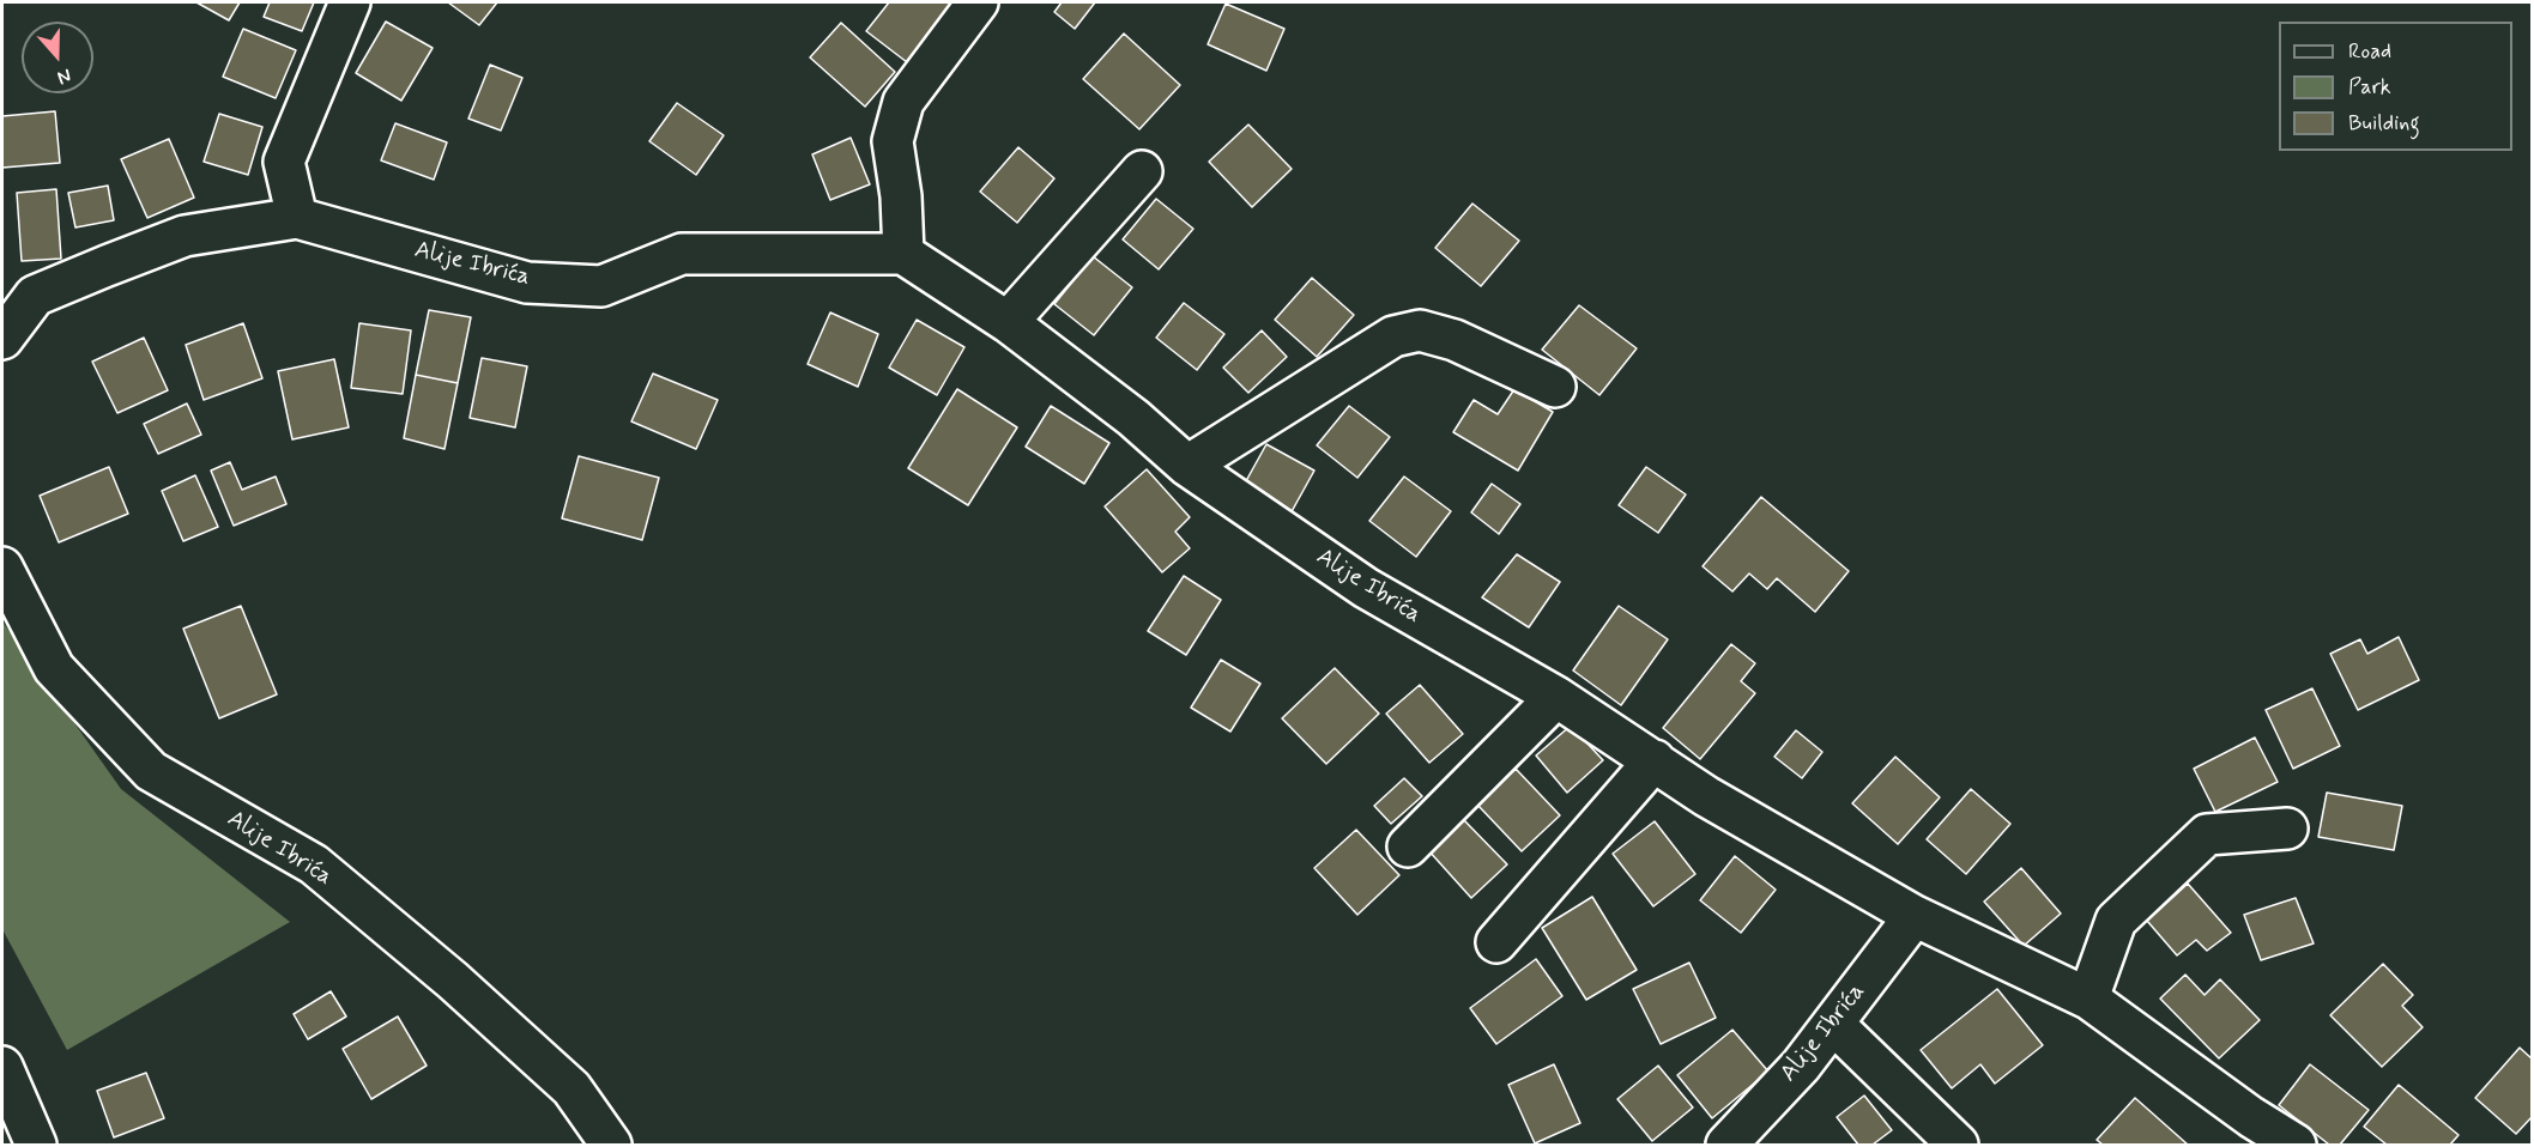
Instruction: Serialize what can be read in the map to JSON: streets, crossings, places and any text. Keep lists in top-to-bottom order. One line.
{"streets":{"street":["Alije Ibrića"]},"legend":["Road","Park","Building"],"north":"bottom"}
